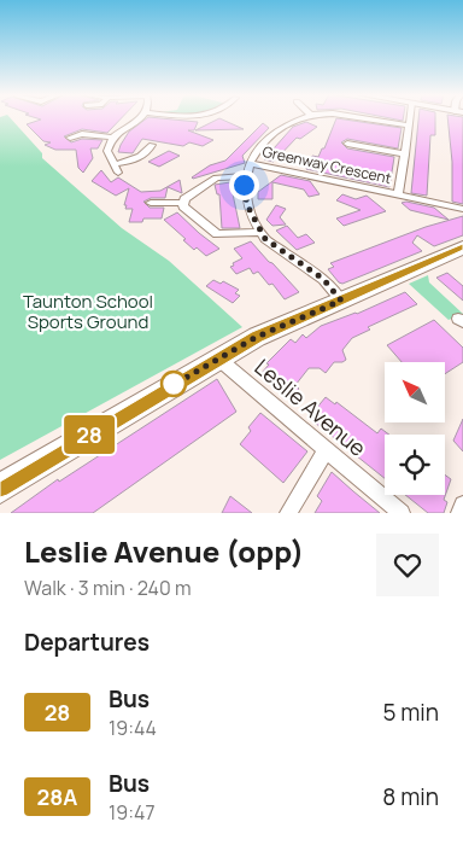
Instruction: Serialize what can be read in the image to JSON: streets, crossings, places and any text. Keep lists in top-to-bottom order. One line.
{"streets":{"street":["Greenway Crescent","Leslie Avenue"]},"parks":["Taunton School Sports Ground"],"lines":["bus line 28"],"north":"top left","page":{"on_map":"28","heading":[["Leslie Avenue (opp)","Walk · 3 min · 240 m"],"Departures"],"list":[{"mark":"28","name":"Bus","note":"19:44","value":"5 min"},{"mark":"28A","name":"Bus","note":"19:47","value":"8 min"}]}}
